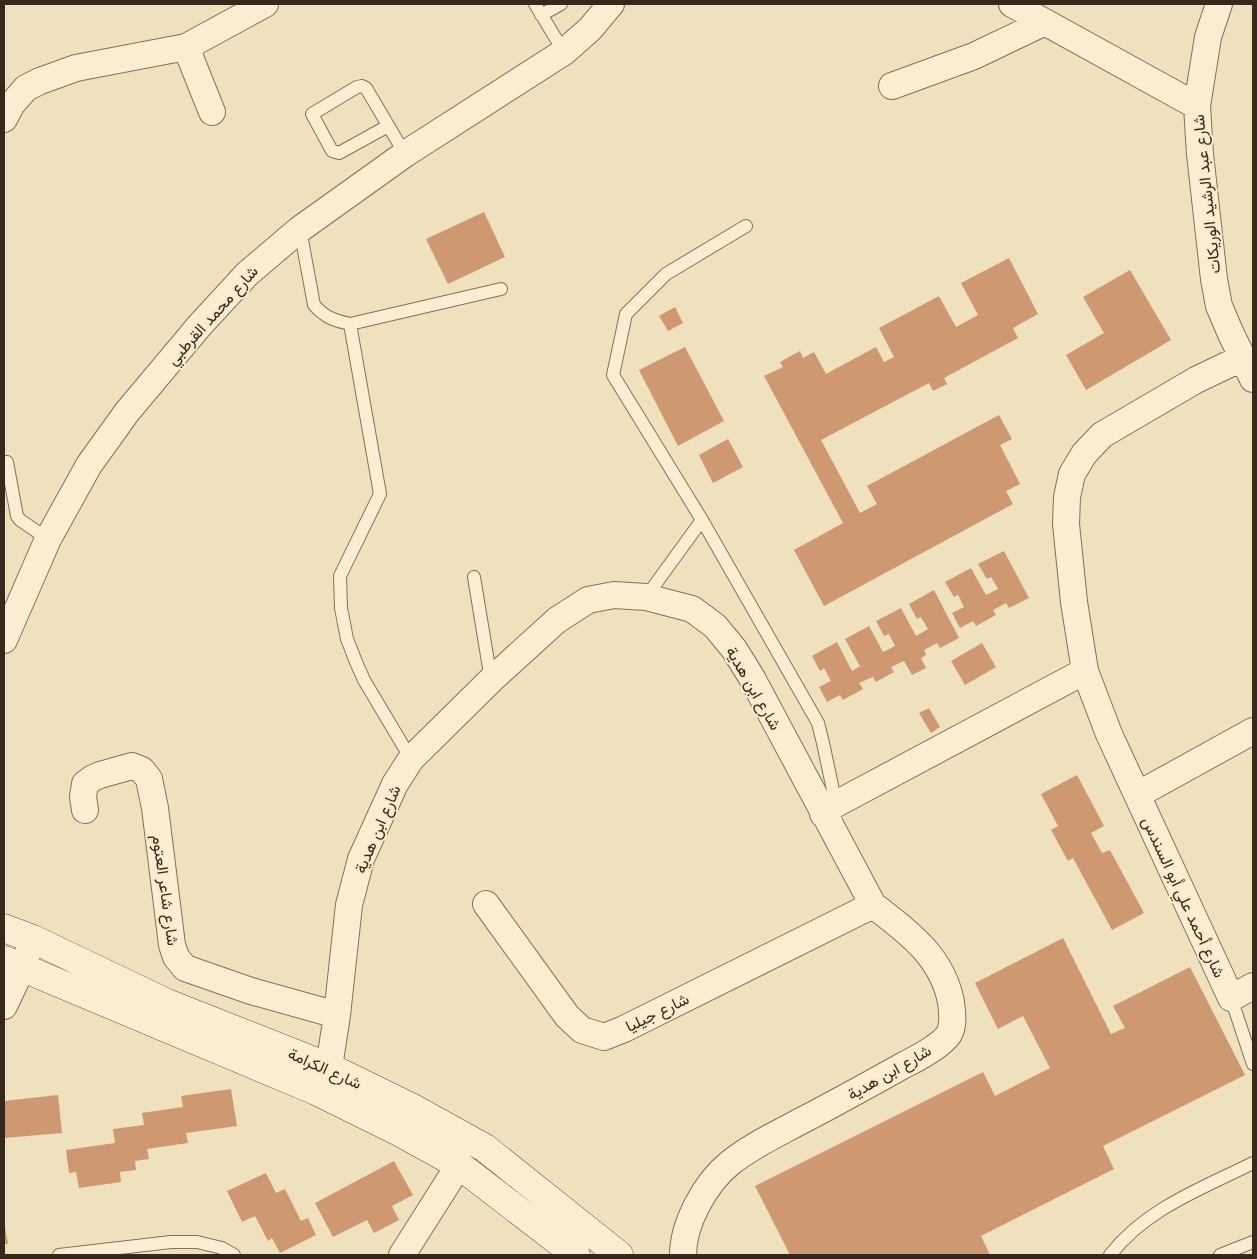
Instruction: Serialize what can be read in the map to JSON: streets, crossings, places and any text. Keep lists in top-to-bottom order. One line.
{"streets":{"street":["شارع عبد الرشيد الوريكات","شارع محمد القرطبي","شارع ابن هدية","شارع شاعر العتوم","شارع أحمد علي أبو السندس","شارع جيليا","شارع الكرامة"]},"crossings":[["شارع عبد الرشيد الوريكات","شارع أحمد علي أبو السندس"],["شارع ابن هدية","شارع شاعر العتوم"],["شارع ابن هدية","شارع جيليا"],["شارع ابن هدية","شارع الكرامة"]]}
